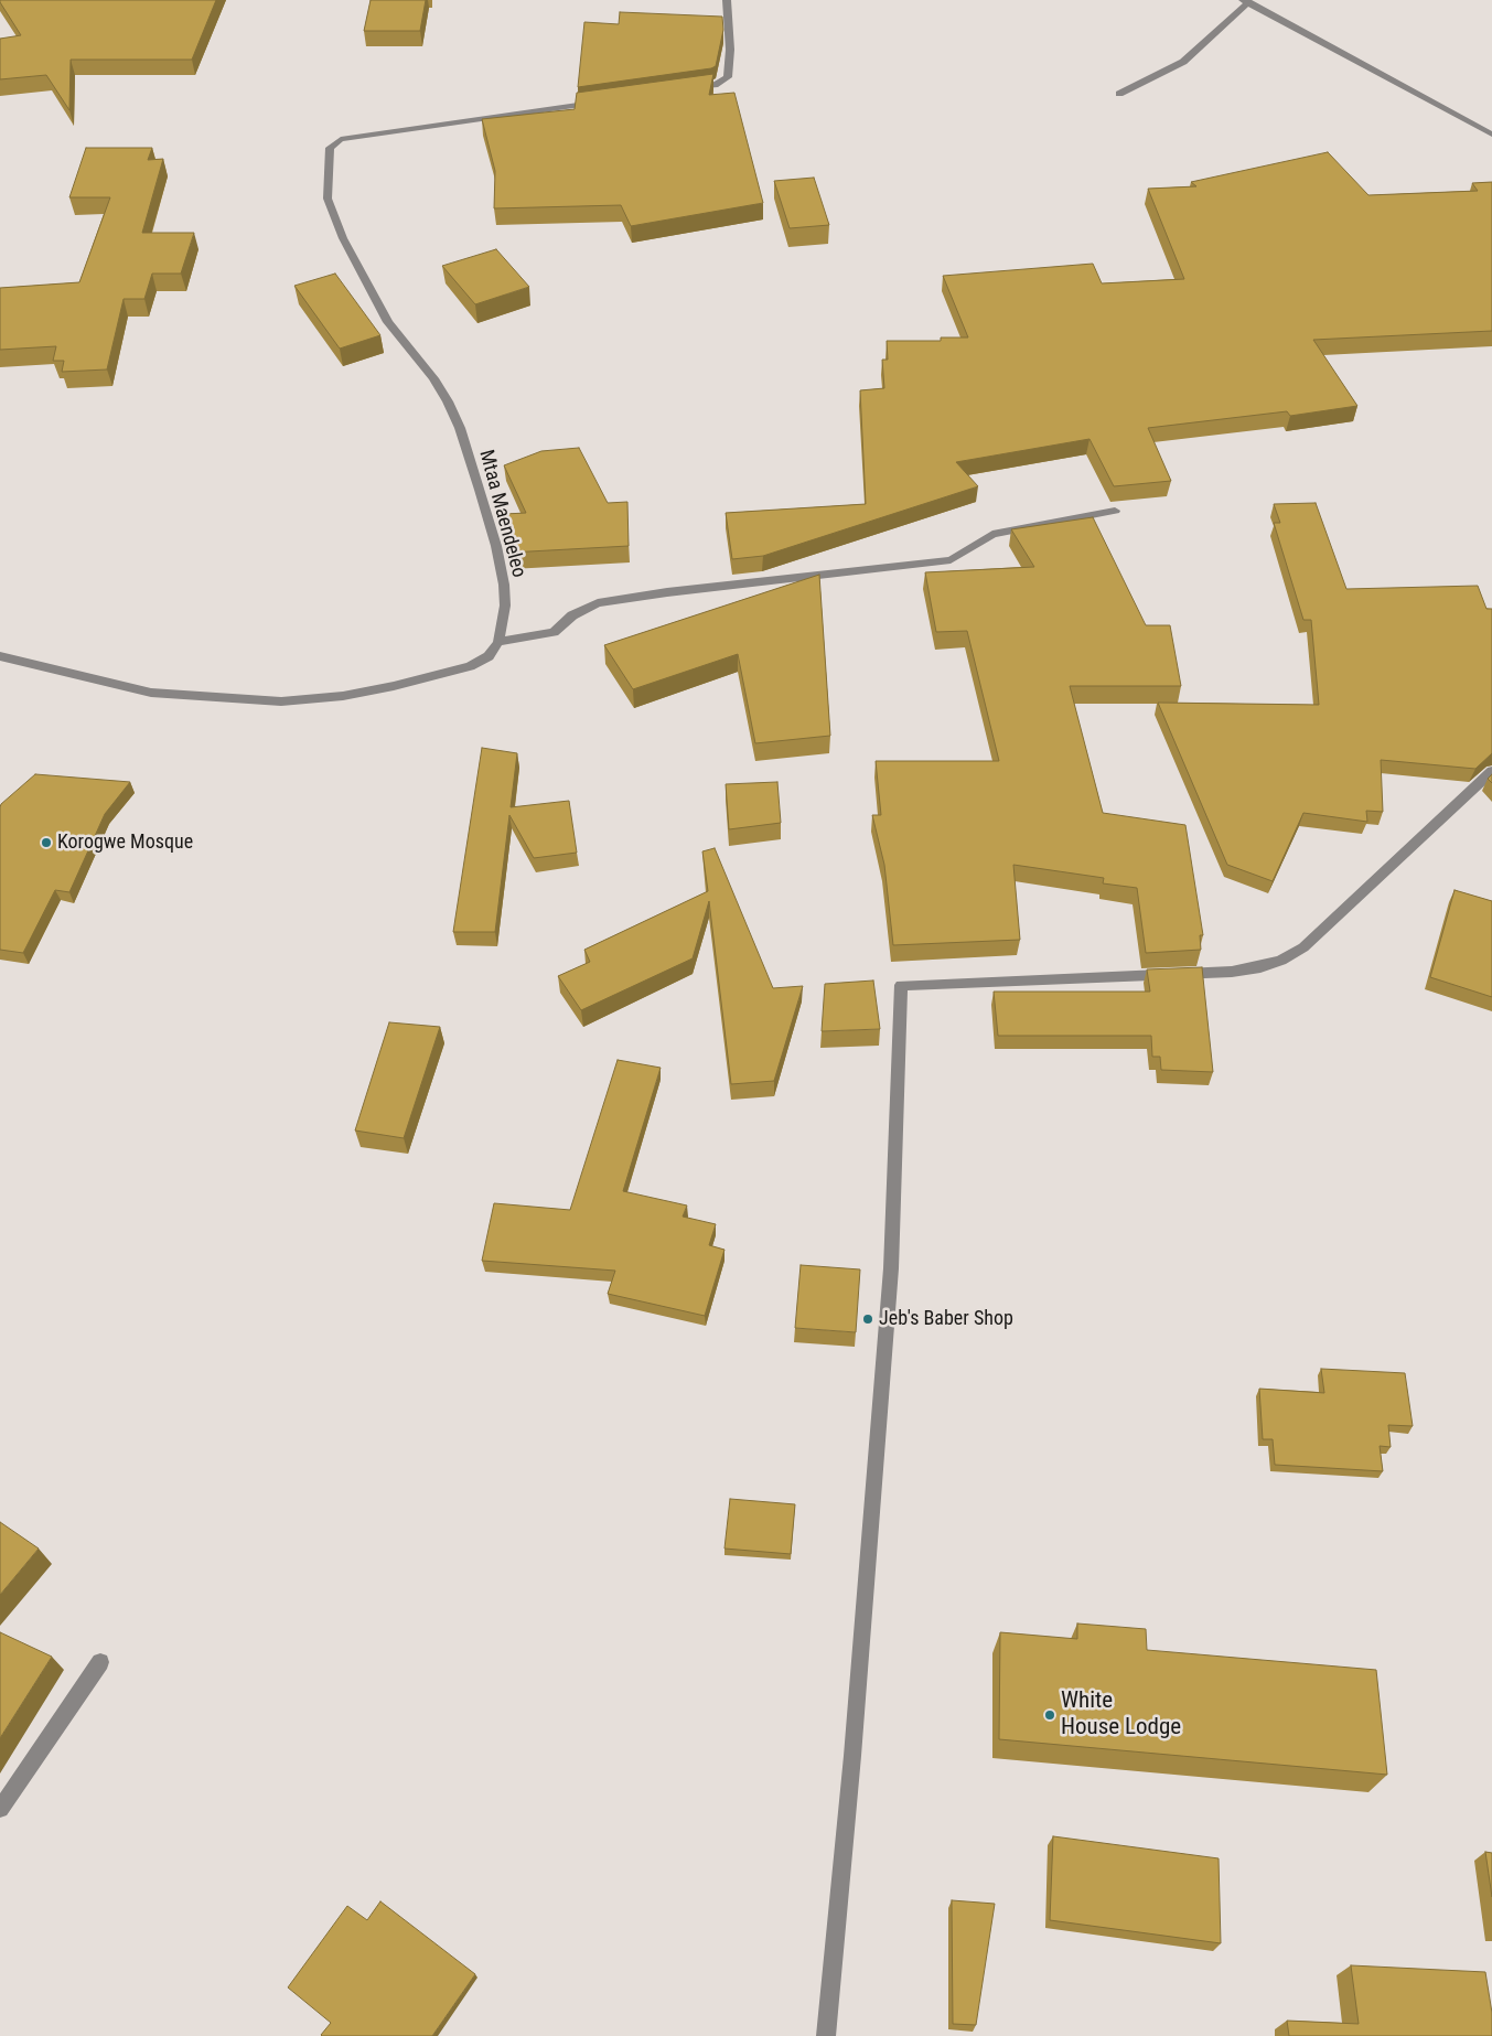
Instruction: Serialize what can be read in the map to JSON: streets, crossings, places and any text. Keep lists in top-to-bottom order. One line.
{"streets":{"street":["Mtaa Maendeleo"]},"places":["Korogwe Mosque","Jeb's Baber Shop","White House Lodge"]}
